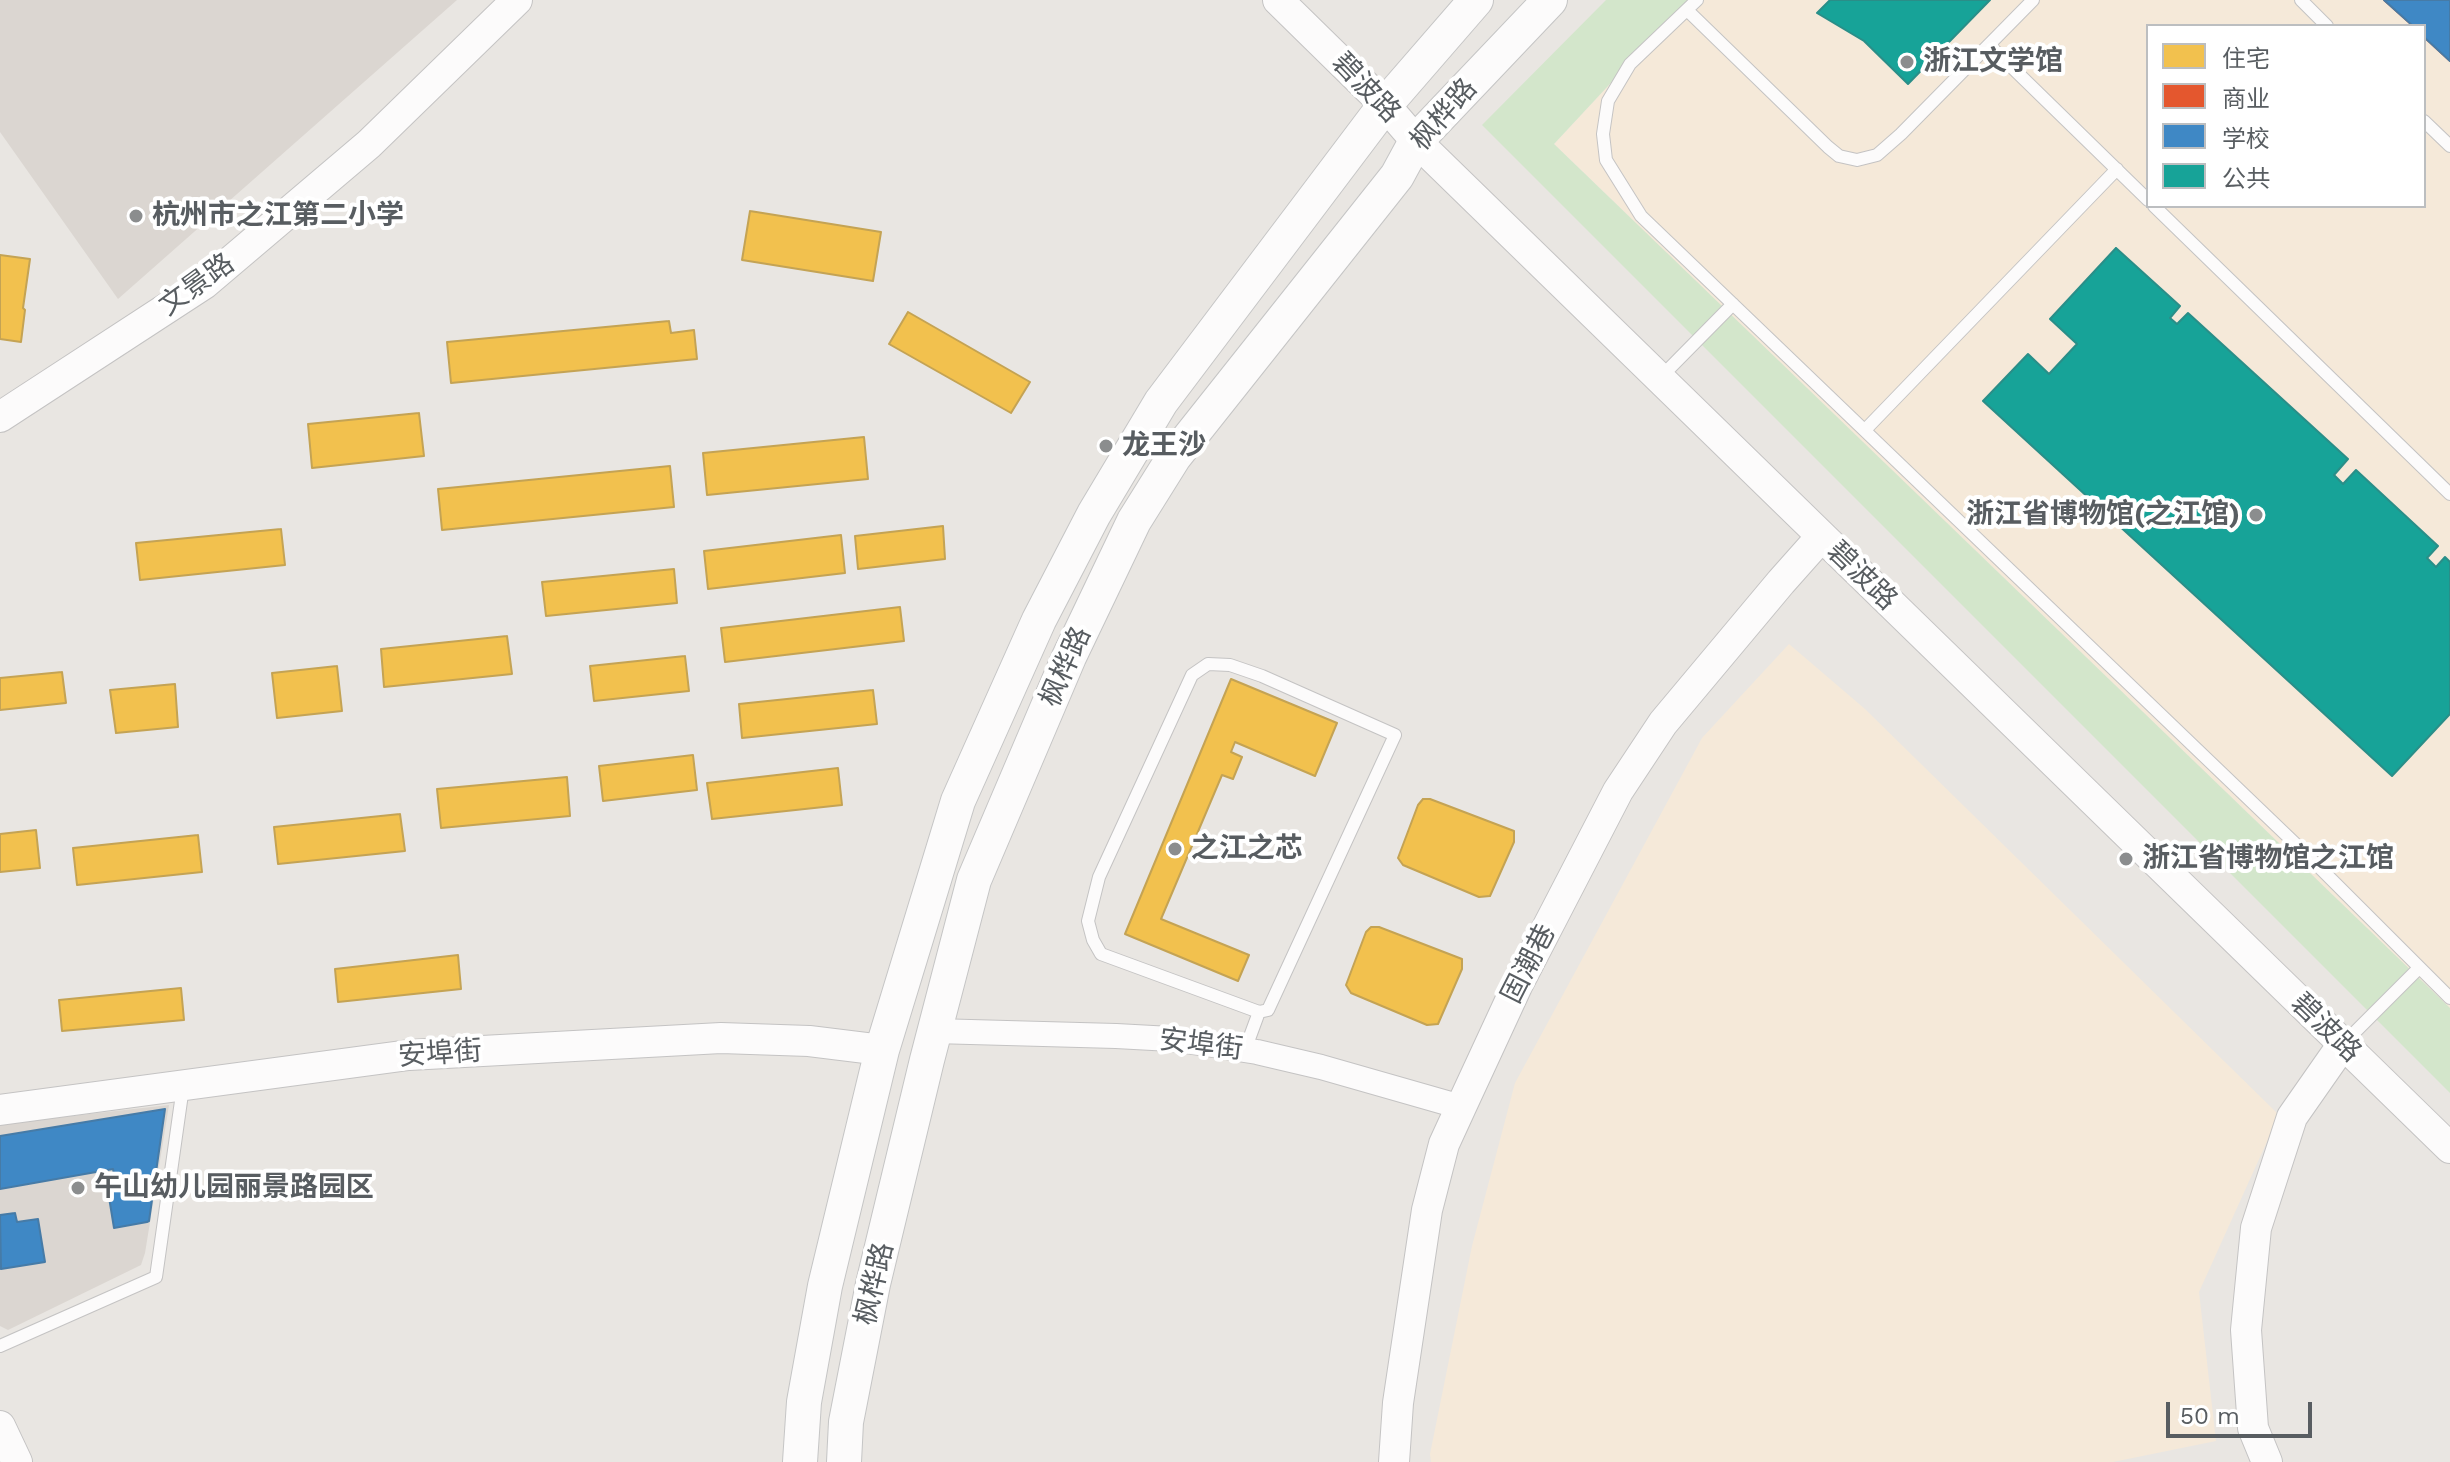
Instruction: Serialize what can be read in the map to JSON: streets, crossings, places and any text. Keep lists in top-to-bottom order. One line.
{"streets":{"main road":["枫桦路"],"street":["碧波路","文景路","固潮巷","安埠街"]},"crossings":[["碧波路","枫桦路"],["碧波路","固潮巷"],["枫桦路","安埠街"],["固潮巷","安埠街"]],"places":["浙江文学馆","杭州市之江第二小学","龙王沙","浙江省博物馆(之江馆)","之江之芯","浙江省博物馆之江馆","午山幼儿园丽景路园区"],"legend":["住宅","商业","学校","公共"],"scale_bar":"50 m"}
